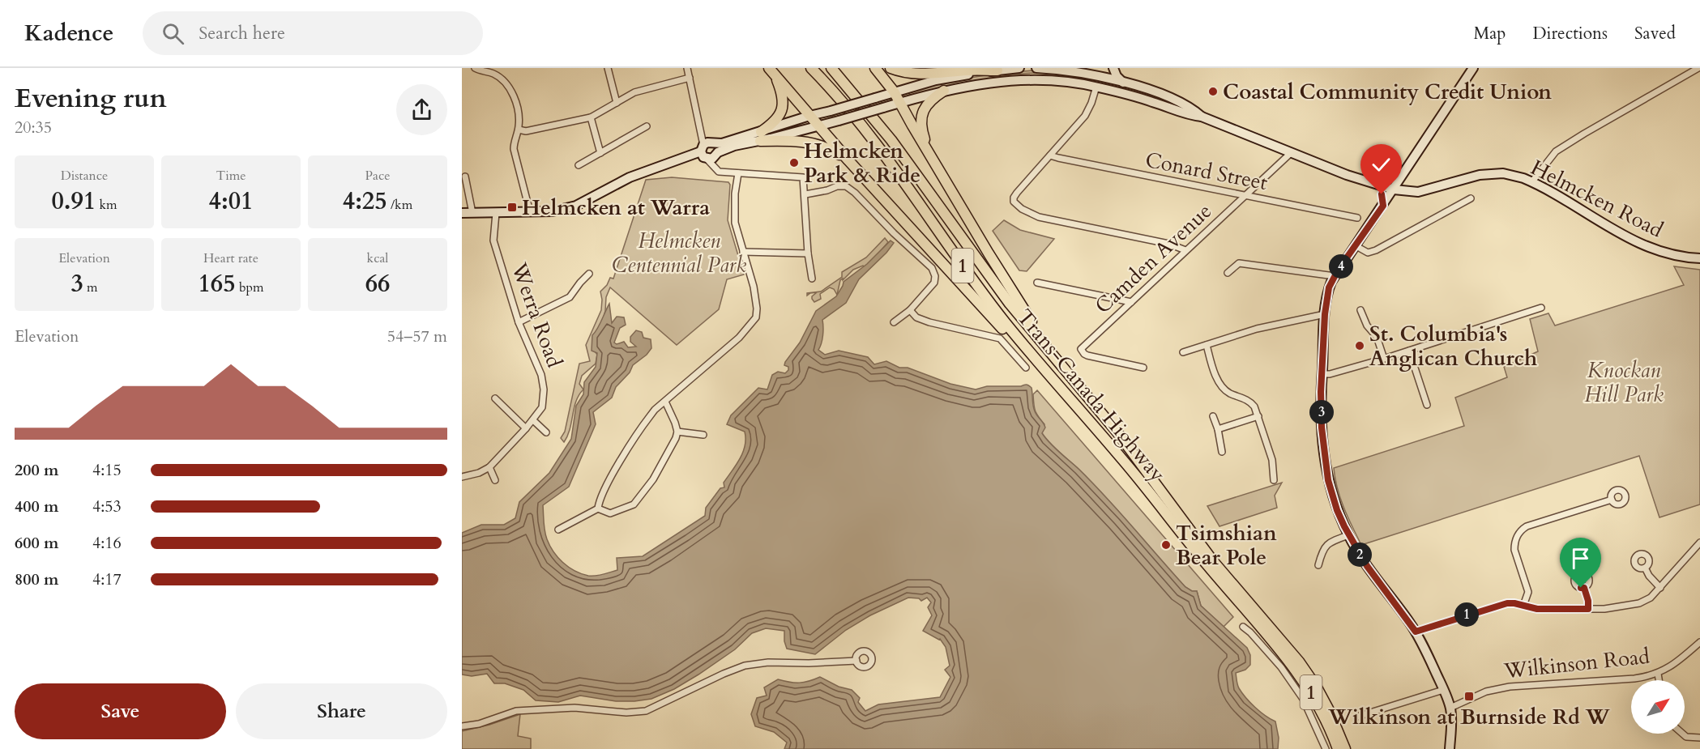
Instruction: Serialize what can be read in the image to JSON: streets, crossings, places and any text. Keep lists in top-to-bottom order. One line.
{"streets":{"highway":["1","Trans-Canada Highway"],"main road":["Helmcken Road"],"street":["Conard Street","Camden Avenue","Werra Road","Wilkinson Road"]},"crossings":[["Conard Street","Camden Avenue"],["Helmcken Road","Camden Avenue"],["Helmcken Road","Werra Road"]],"parks":["Helmcken Centennial Park","Knockan Hill Park"],"places":{"other":["Coastal Community Credit Union","Helmcken Park & Ride","St. Columbia's Anglican Church","Tsimshian Bear Pole"],"transit":["Helmcken at Warra","Wilkinson at Burnside Rd W"]},"north":"top right","page":{"header":"Kadence","search":"Search here","nav":["Map","Directions","Saved"],"heading":["Evening run","20:35"],"stats":[["Distance","0.91 km"],["Time","4:01"],["Pace","4:25 /km"],["Elevation","3 m"],["Heart rate","165 bpm"],["kcal","66"]],"pins":["4","3","2","1"],"chart":["Elevation","54–57 m"],"list":[{"name":"200 m","note":"4:15"},{"name":"400 m","note":"4:53"},{"name":"600 m","note":"4:16"},{"name":"800 m","note":"4:17"}],"buttons":["Save","Share"]}}
